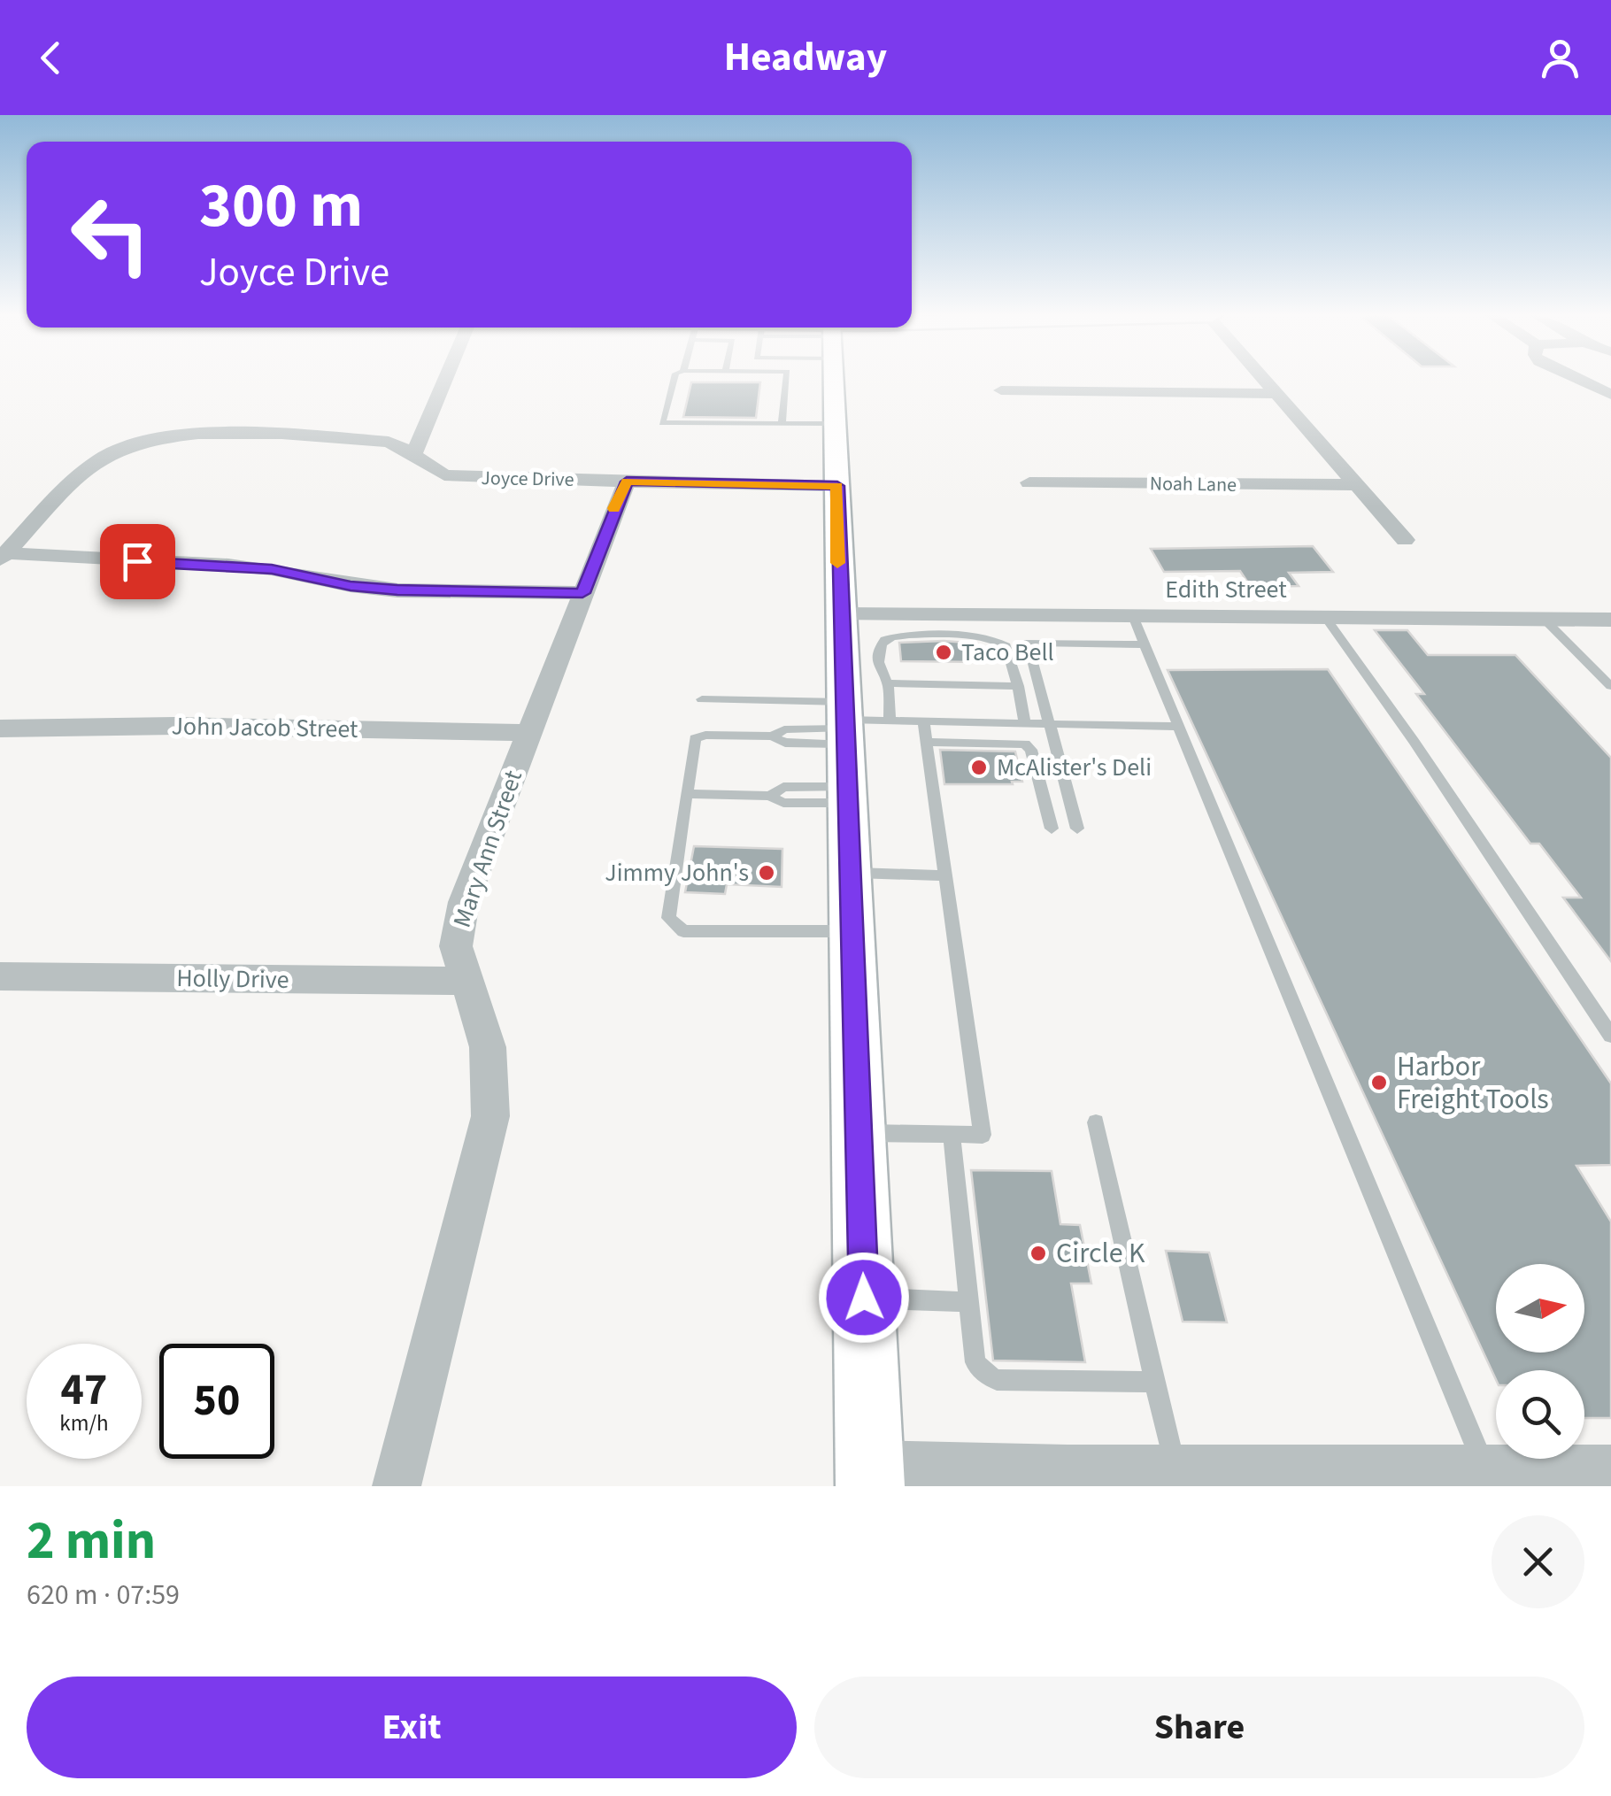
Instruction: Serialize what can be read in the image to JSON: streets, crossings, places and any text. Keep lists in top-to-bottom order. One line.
{"streets":{"street":["Joyce Drive","Noah Lane","Edith Street","John Jacob Street","Mary Ann Street","Holly Drive"]},"crossings":[["Joyce Drive","Mary Ann Street"],["John Jacob Street","Mary Ann Street"],["Mary Ann Street","Holly Drive"]],"places":["Taco Bell","McAlister's Deli","Jimmy John's","Harbor Freight Tools","Circle K"],"north":"right","page":{"header":"Headway","turn":["300 m","Joyce Drive"],"speed":"47 km/h","limit":"50","heading":["2 min","620 m · 07:59"],"buttons":["Exit","Share"]}}
